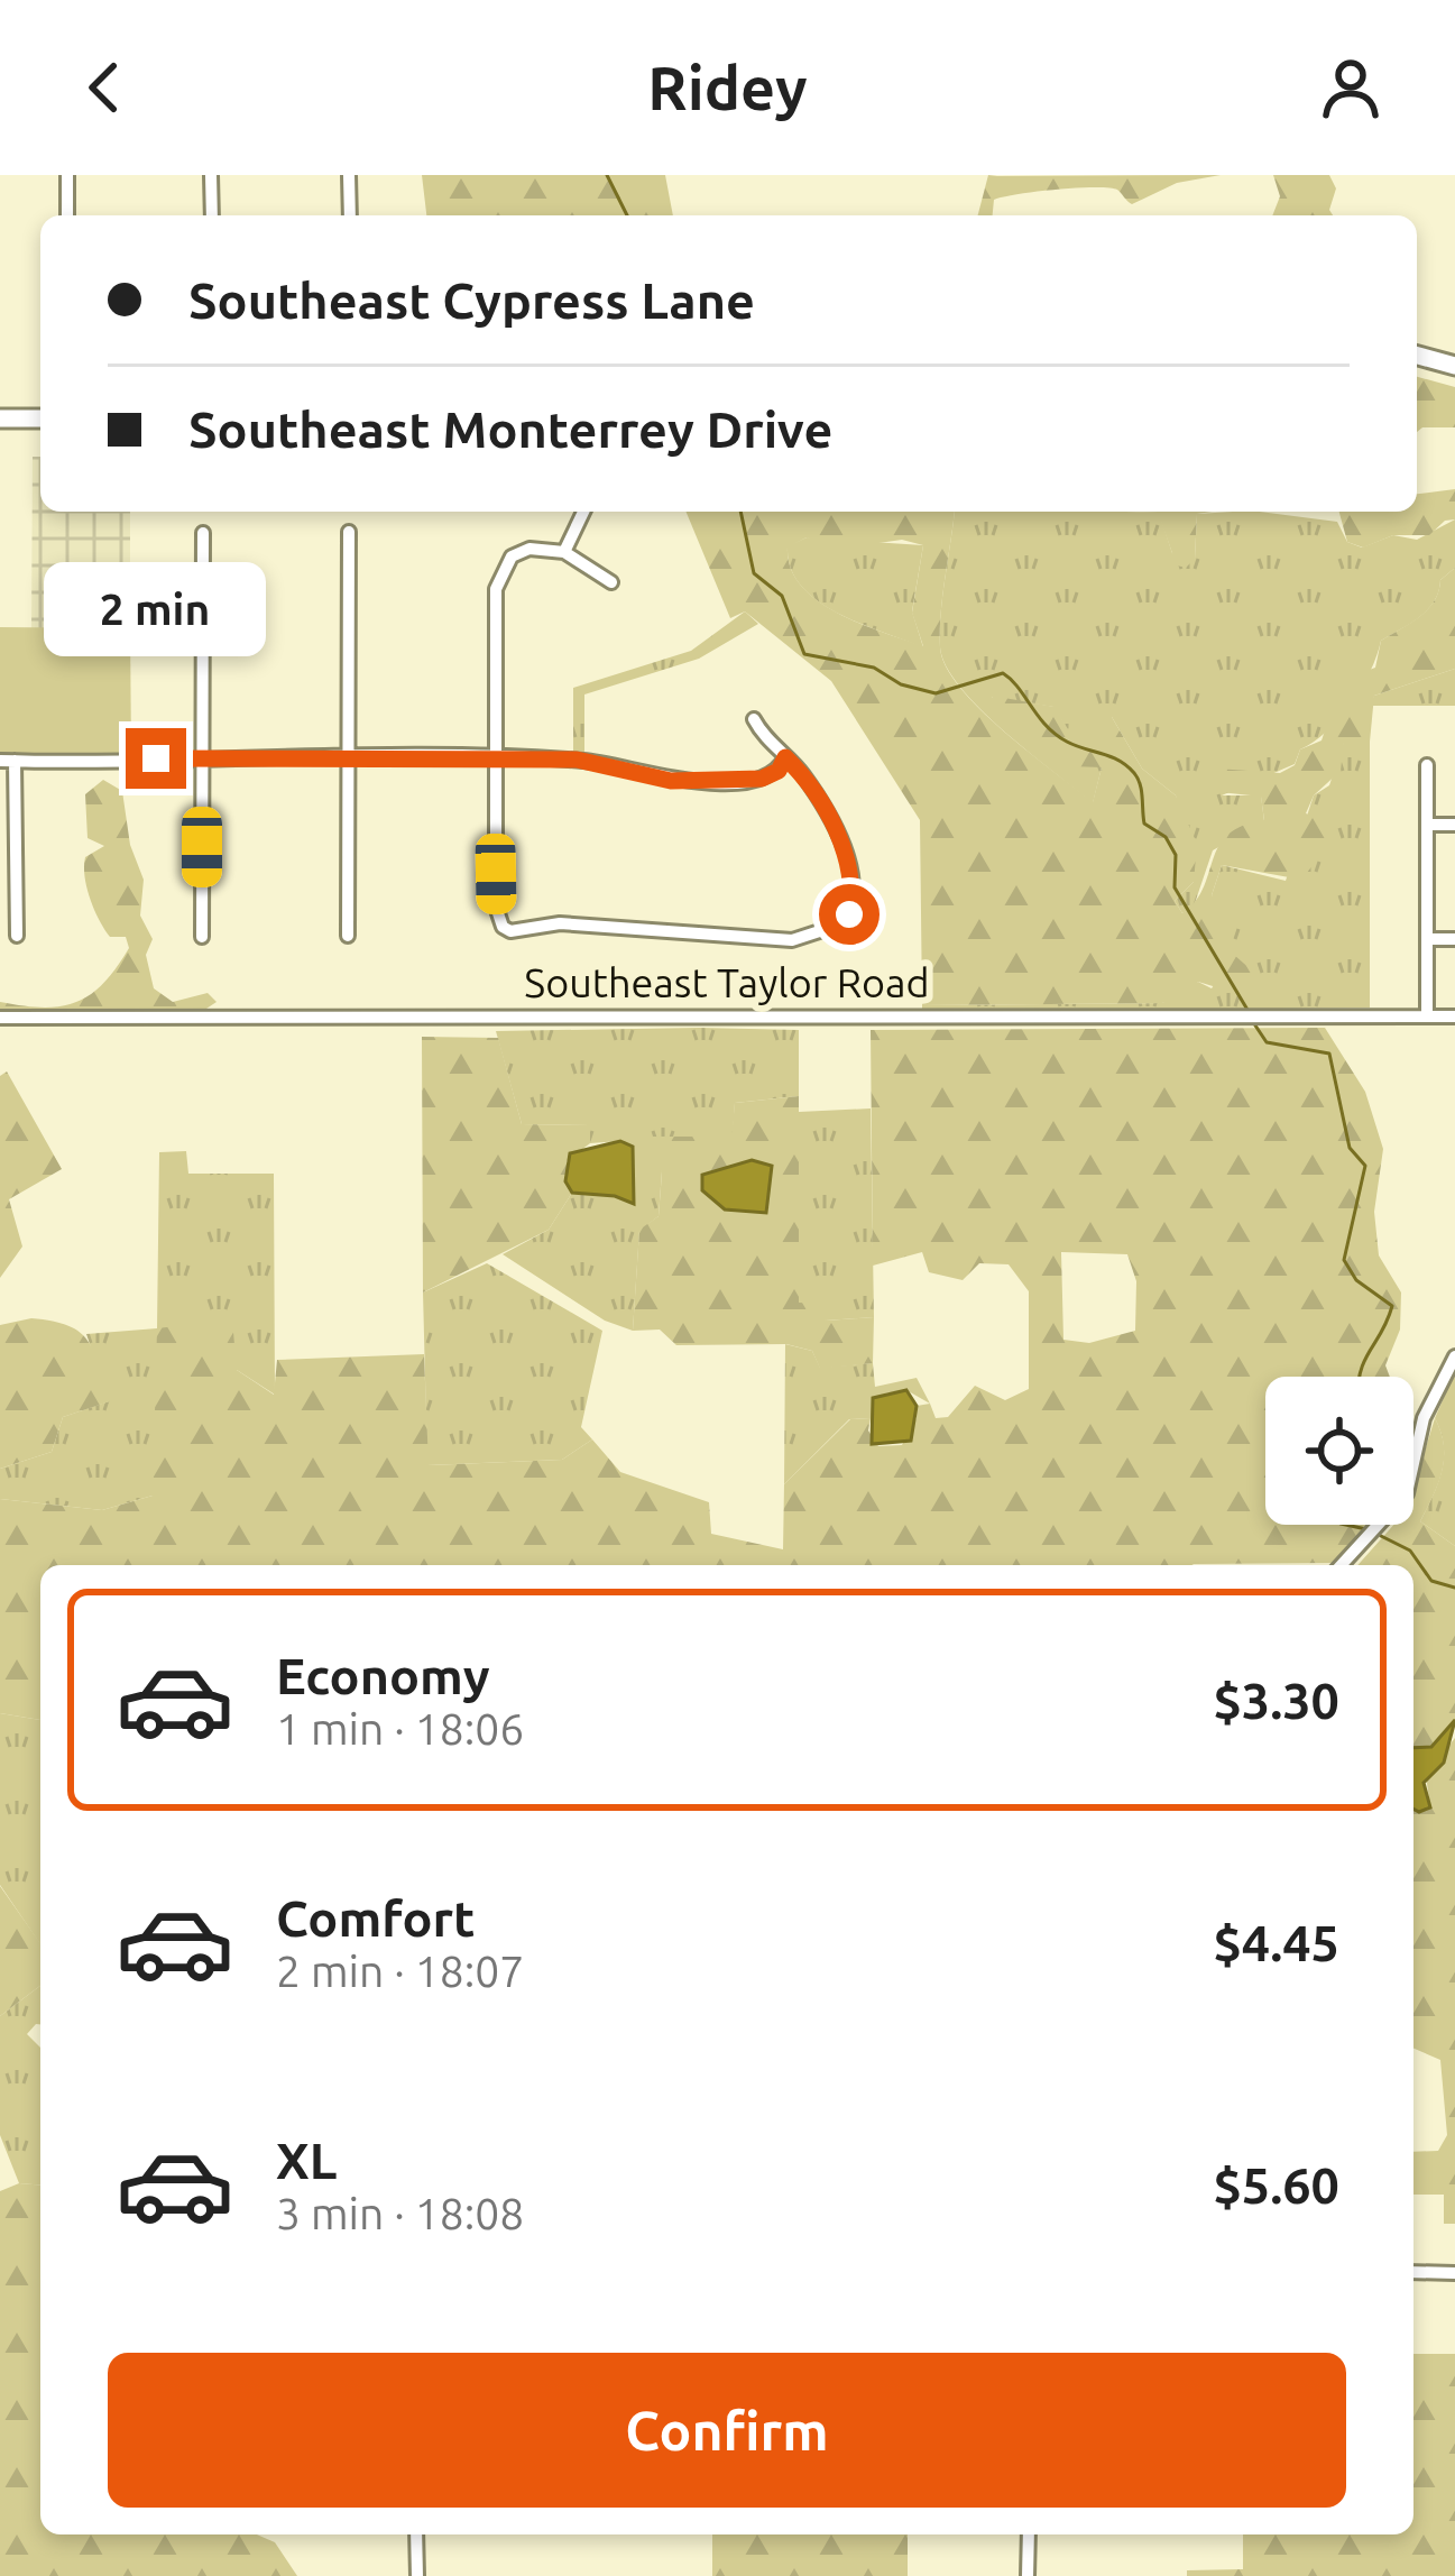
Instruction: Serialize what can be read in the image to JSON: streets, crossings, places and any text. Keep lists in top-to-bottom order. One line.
{"streets":{"street":["Southeast Taylor Road"]},"page":{"header":"Ridey","banner":["Southeast Cypress Lane","Southeast Monterrey Drive"],"bubble":"2 min","list":[{"name":"Economy","note":"1 min · 18:06","value":"$3.30"},{"name":"Comfort","note":"2 min · 18:07","value":"$4.45"},{"name":"XL","note":"3 min · 18:08","value":"$5.60"}],"buttons":"Confirm"}}
